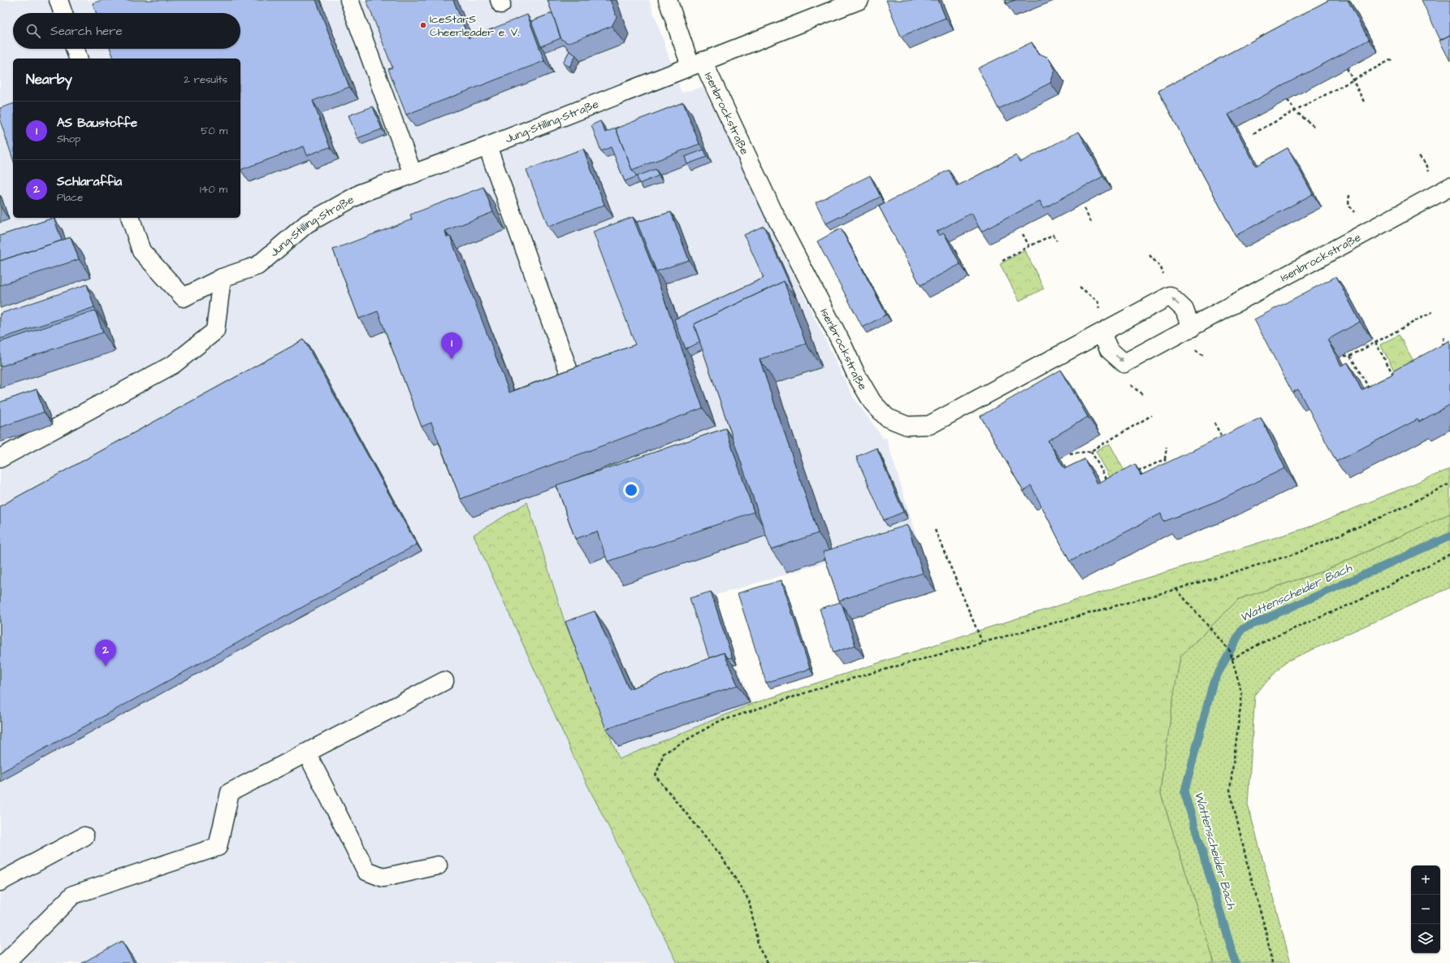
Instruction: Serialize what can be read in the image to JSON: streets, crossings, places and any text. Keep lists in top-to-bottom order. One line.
{"streets":{"street":["Isenbrockstraße","Jung-Stilling-Straße"]},"crossings":[["Isenbrockstraße","Jung-Stilling-Straße"]],"water":["Wattenscheider Bach"],"places":["IceStarS Cheerleader e. V."],"page":{"search":"Search here","heading":["Nearby","2 results"],"list":[{"mark":"1","name":"AS Baustoffe","note":"Shop","value":"50 m"},{"mark":"2","name":"Schlaraffia","note":"Place","value":"140 m"}],"pins":["1","2"],"map_buttons":["+","−"]}}
